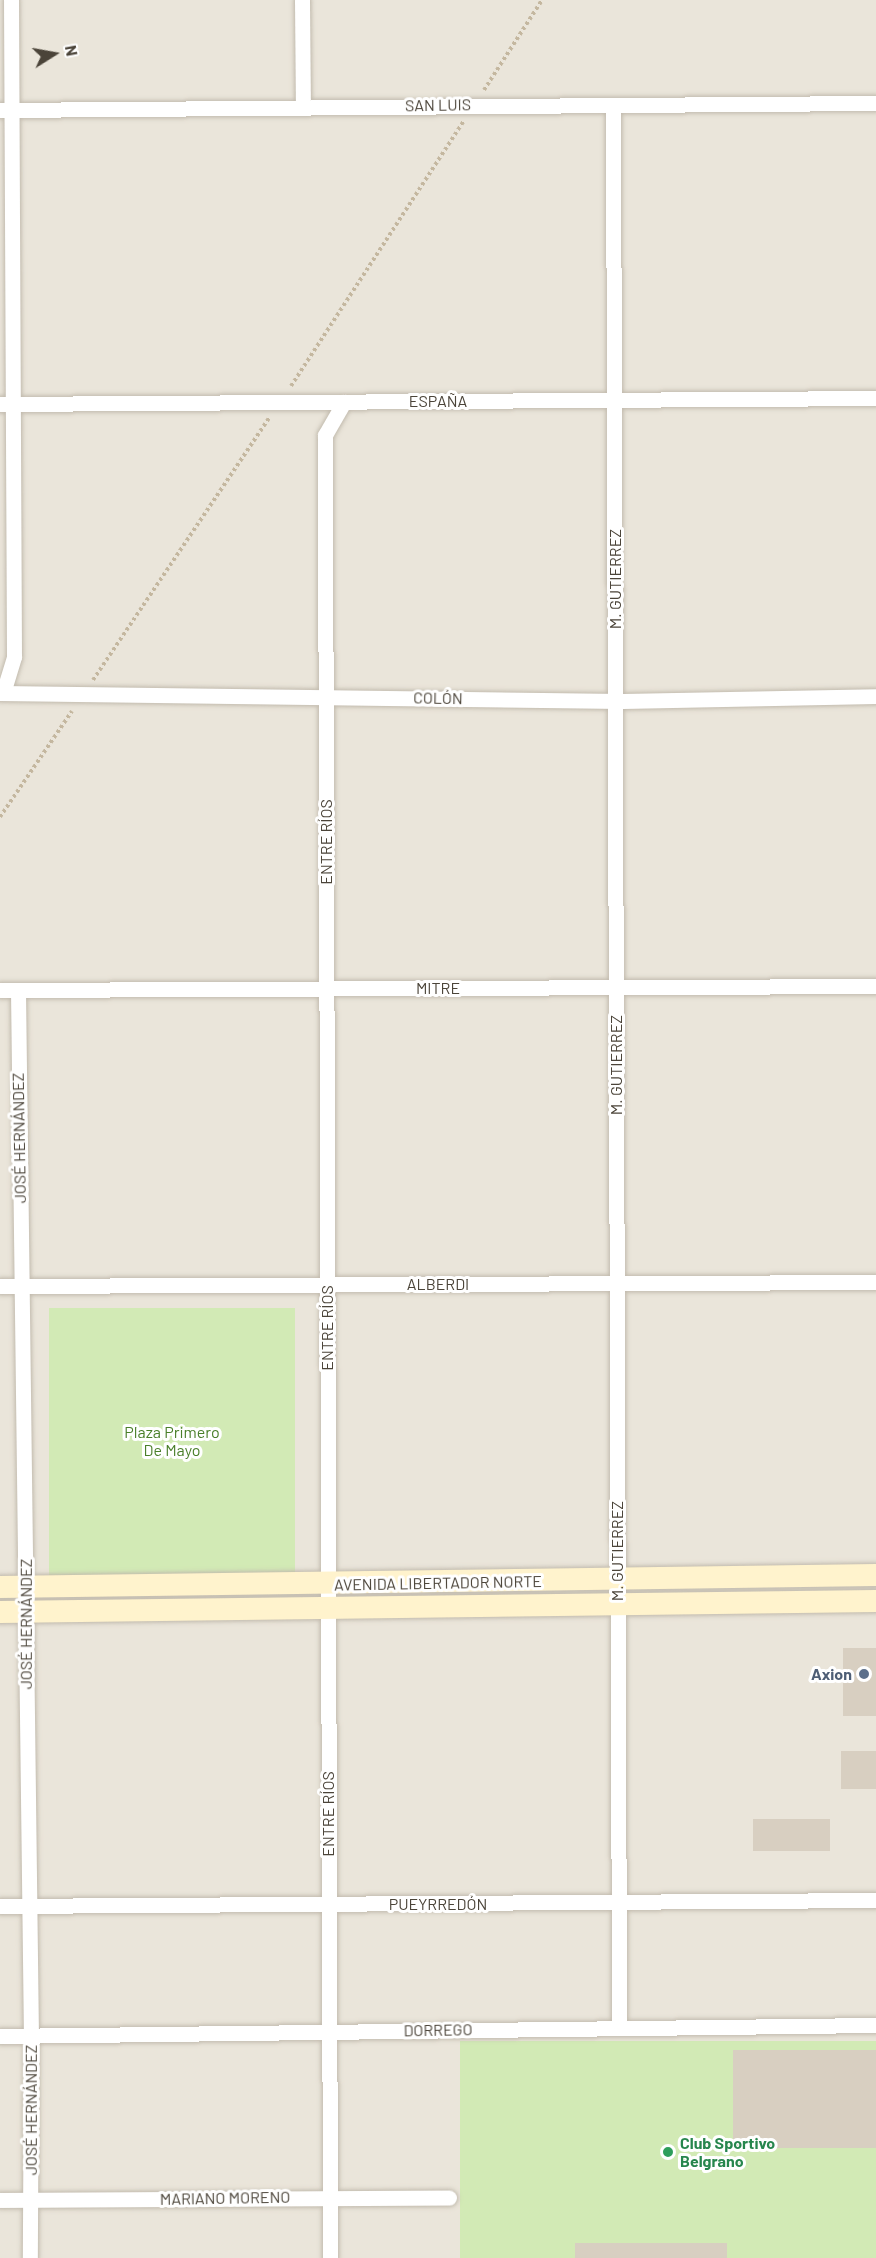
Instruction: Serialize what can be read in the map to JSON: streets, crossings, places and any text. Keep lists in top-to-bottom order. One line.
{"streets":{"main road":["AVENIDA LIBERTADOR NORTE"],"street":["SAN LUIS","ESPAÑA","M. GUTIERREZ","COLÓN","ENTRE RÍOS","MITRE","JOSÉ HERNÁNDEZ","ALBERDI","PUEYRREDÓN","DORREGO","MARIANO MORENO"]},"crossings":[["SAN LUIS","M. GUTIERREZ"],["ESPAÑA","M. GUTIERREZ"],["ESPAÑA","ENTRE RÍOS"],["M. GUTIERREZ","COLÓN"],["M. GUTIERREZ","MITRE"],["M. GUTIERREZ","ALBERDI"],["M. GUTIERREZ","AVENIDA LIBERTADOR NORTE"],["M. GUTIERREZ","PUEYRREDÓN"],["M. GUTIERREZ","DORREGO"],["COLÓN","ENTRE RÍOS"],["ENTRE RÍOS","MITRE"],["ENTRE RÍOS","ALBERDI"],["ENTRE RÍOS","AVENIDA LIBERTADOR NORTE"],["ENTRE RÍOS","PUEYRREDÓN"],["ENTRE RÍOS","DORREGO"],["ENTRE RÍOS","MARIANO MORENO"],["MITRE","JOSÉ HERNÁNDEZ"],["JOSÉ HERNÁNDEZ","ALBERDI"],["JOSÉ HERNÁNDEZ","AVENIDA LIBERTADOR NORTE"],["JOSÉ HERNÁNDEZ","PUEYRREDÓN"],["JOSÉ HERNÁNDEZ","DORREGO"],["JOSÉ HERNÁNDEZ","MARIANO MORENO"]],"parks":["Plaza Primero De Mayo"],"places":["Axion","Club Sportivo Belgrano"],"north":"right"}
